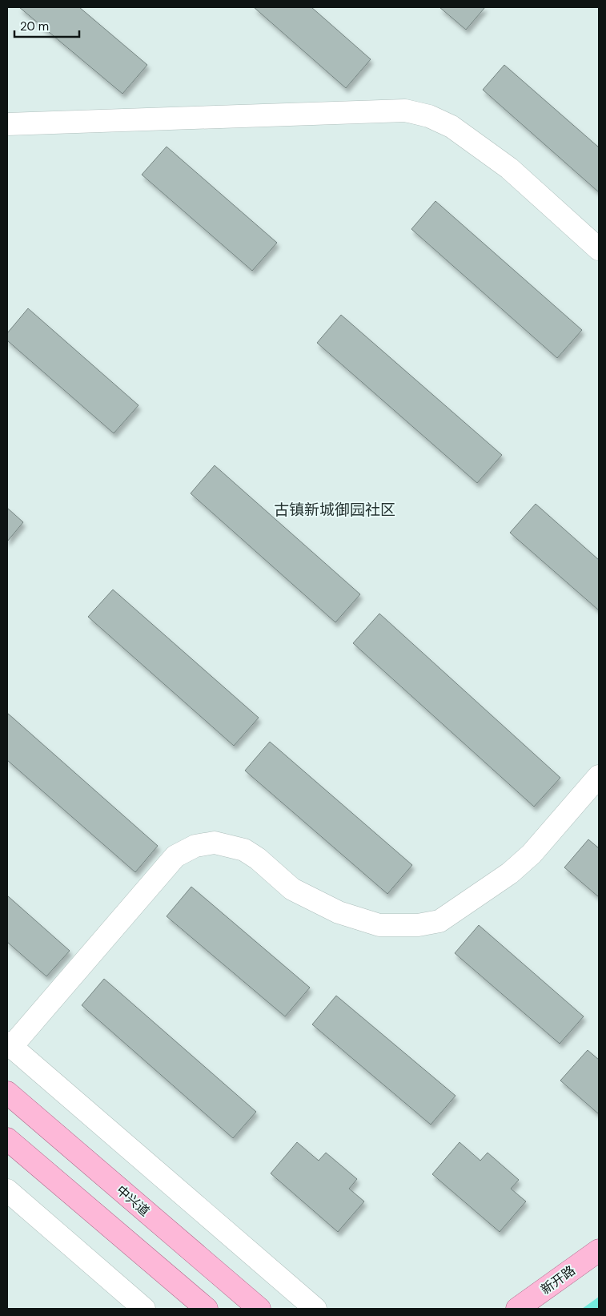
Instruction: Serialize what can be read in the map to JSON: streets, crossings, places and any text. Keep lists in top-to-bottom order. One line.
{"streets":{"main road":["中兴道","新开路"]},"districts":["古镇新城御园社区"],"scale_bar":"20 m"}
